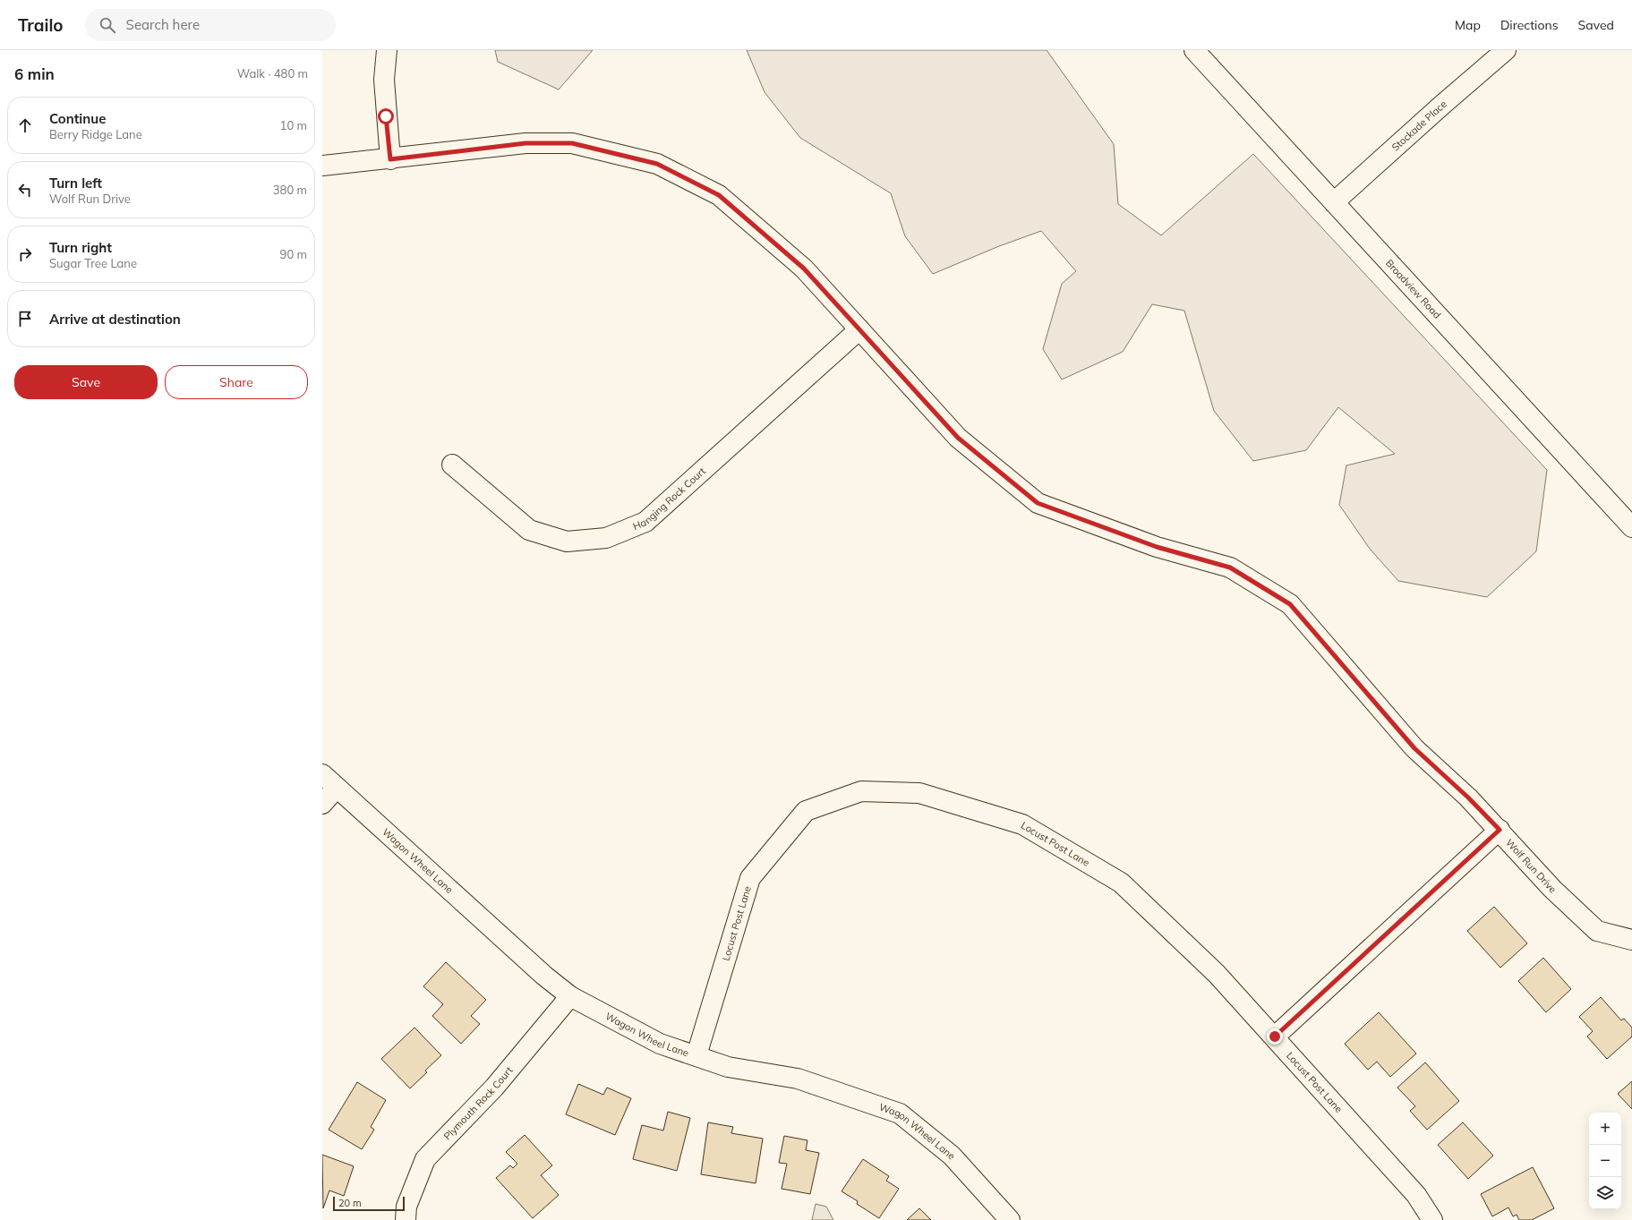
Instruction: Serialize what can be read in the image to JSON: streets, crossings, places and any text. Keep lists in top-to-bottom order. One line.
{"streets":{"street":["Stockade Place","Broadview Road","Hanging Rock Court","Locust Post Lane","Wagon Wheel Lane","Wolf Run Drive","Plymouth Rock Court"]},"crossings":[["Stockade Place","Broadview Road"],["Hanging Rock Court","Wolf Run Drive"],["Locust Post Lane","Wagon Wheel Lane"],["Wagon Wheel Lane","Plymouth Rock Court"]],"scale_bar":"20 m","page":{"header":"Trailo","search":"Search here","nav":["Map","Directions","Saved"],"heading":["6 min","Walk · 480 m"],"list":[["Continue","Berry Ridge Lane","10 m"],["Turn left","Wolf Run Drive","380 m"],["Turn right","Sugar Tree Lane","90 m"],"Arrive at destination"],"buttons":["Save","Share"],"map_buttons":["+","−"],"scale":"20 m"}}
